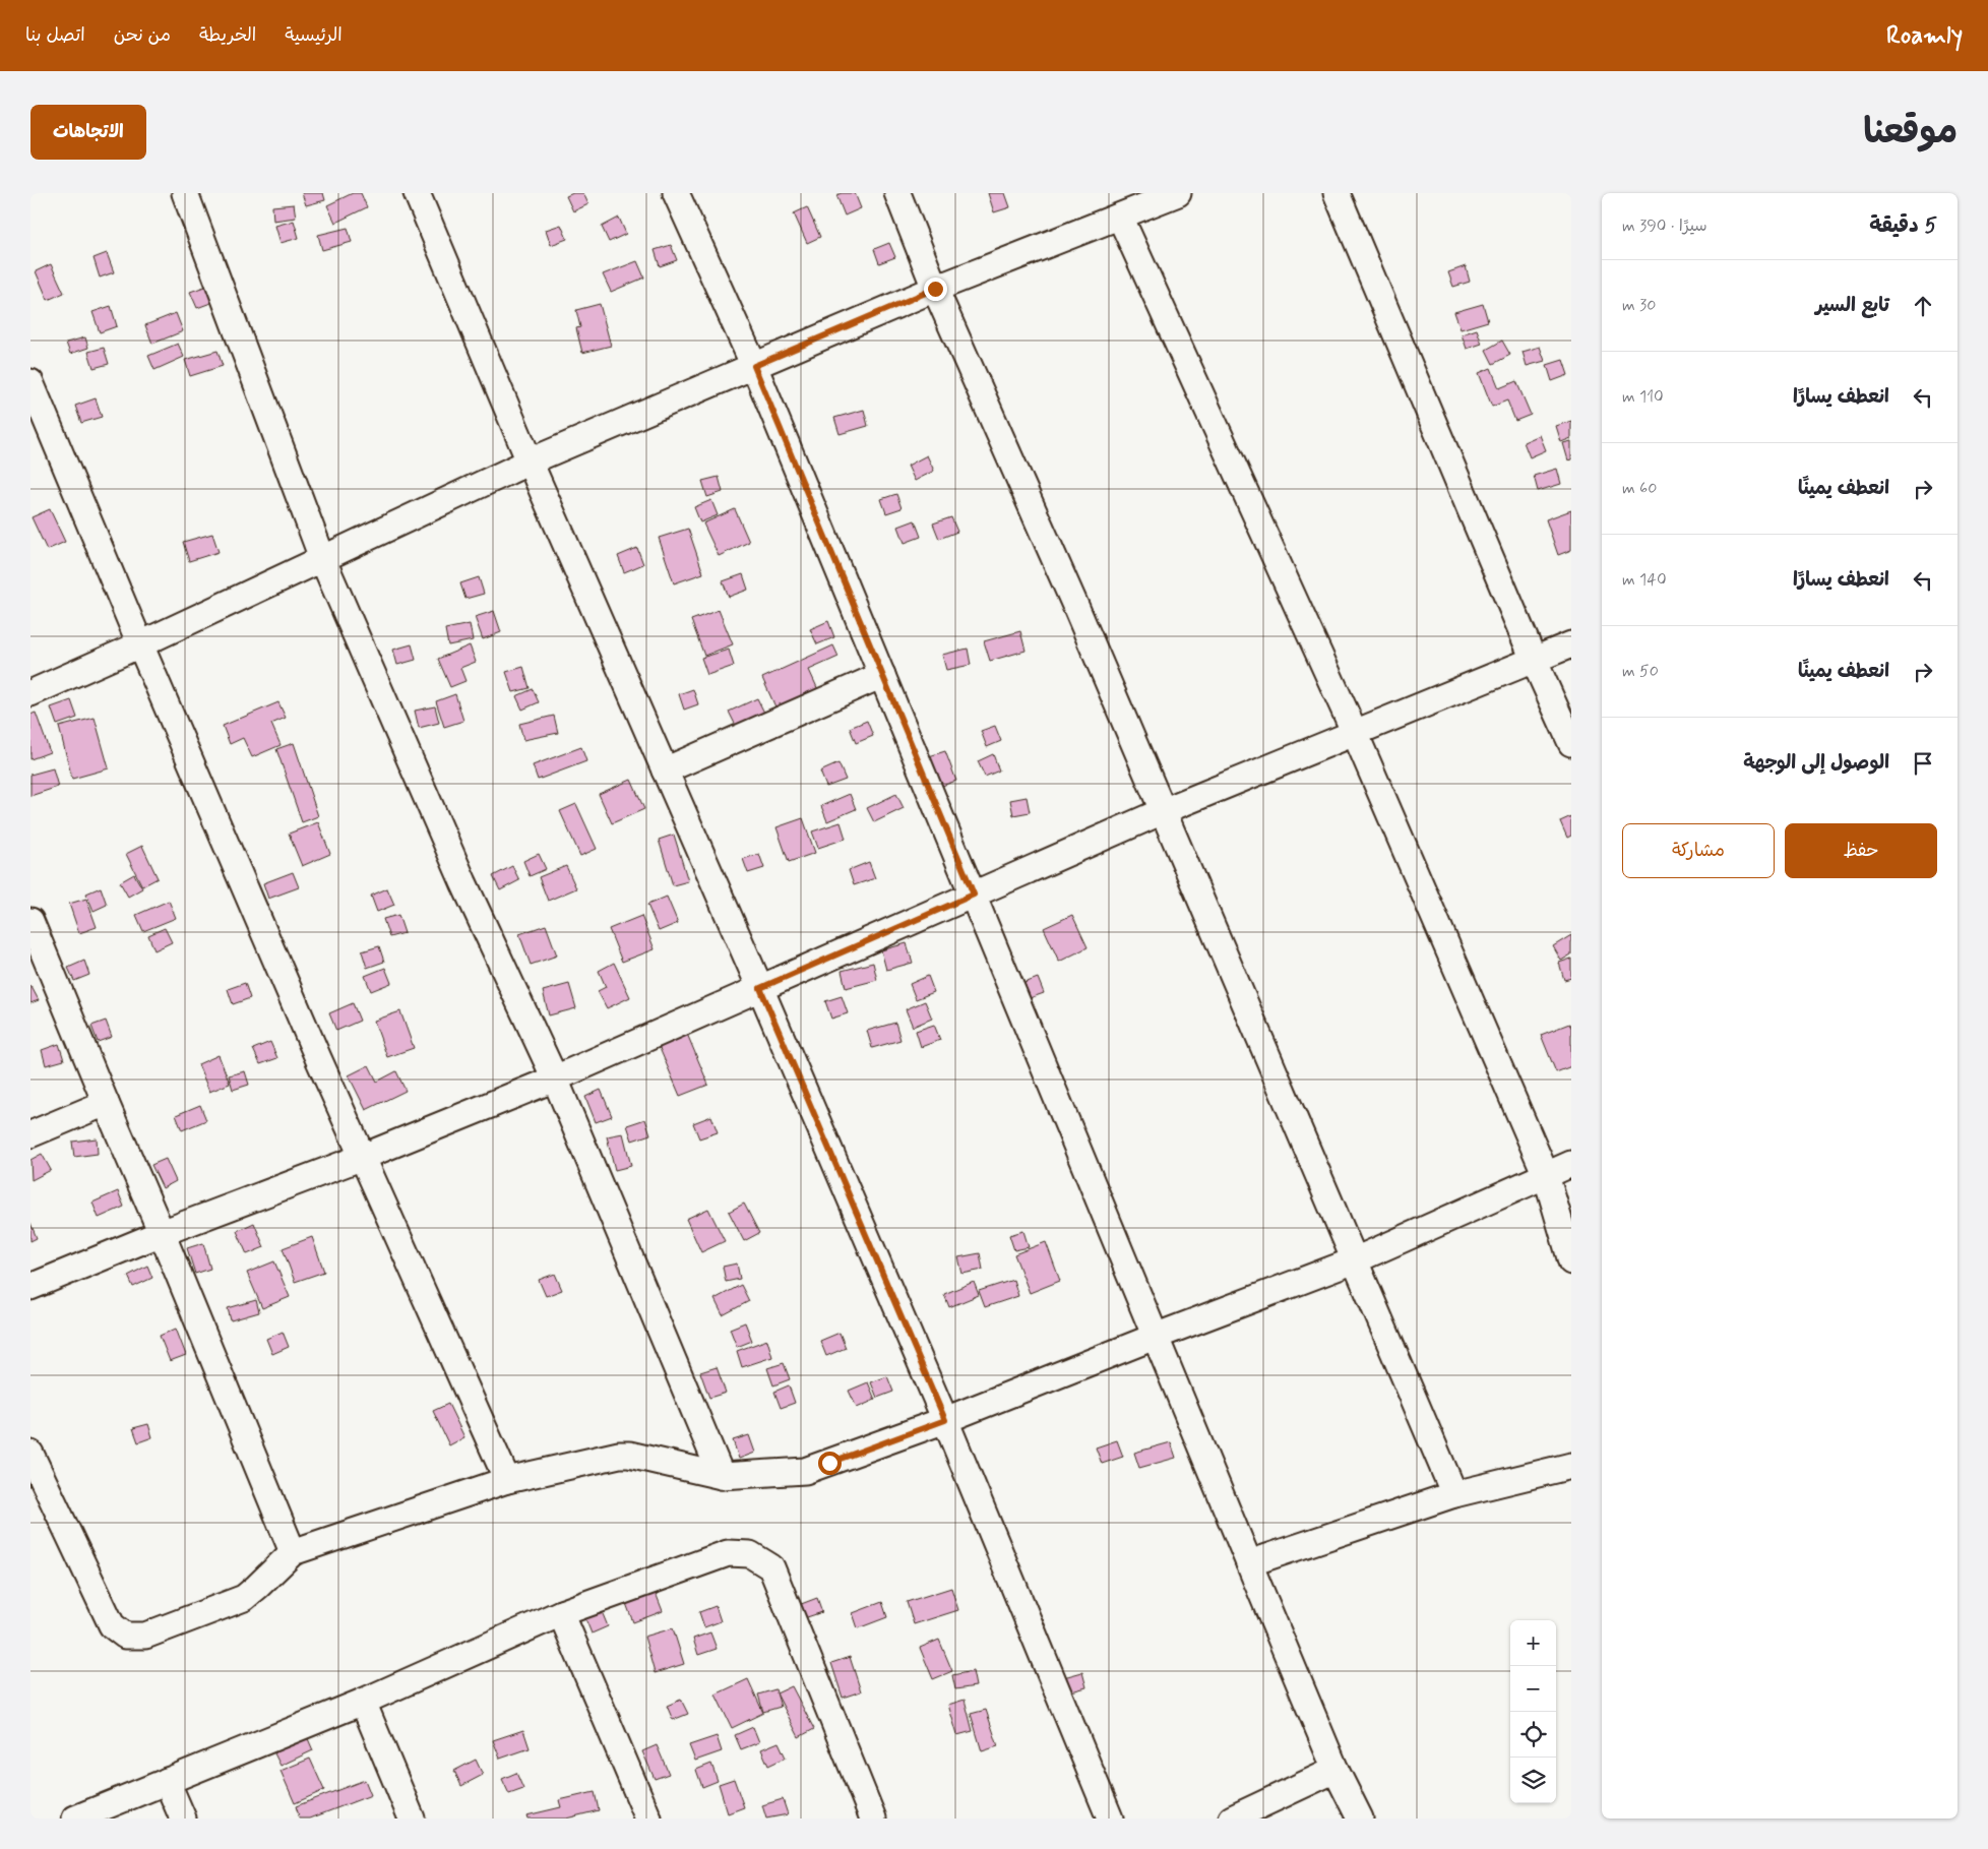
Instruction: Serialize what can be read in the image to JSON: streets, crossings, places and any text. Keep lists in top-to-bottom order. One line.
{"page":{"header":"Roamly","nav":["الرئيسية","الخريطة","من نحن","اتصل بنا"],"title":"موقعنا","buttons":["الاتجاهات",["حفظ","مشاركة"]],"heading":["5 دقيقة","سيرًا · 390 m"],"list":[["تابع السير","30 m"],["انعطف يسارًا","110 m"],["انعطف يمينًا","60 m"],["انعطف يسارًا","140 m"],["انعطف يمينًا","50 m"],"الوصول إلى الوجهة"],"map_buttons":["+","−"]}}
